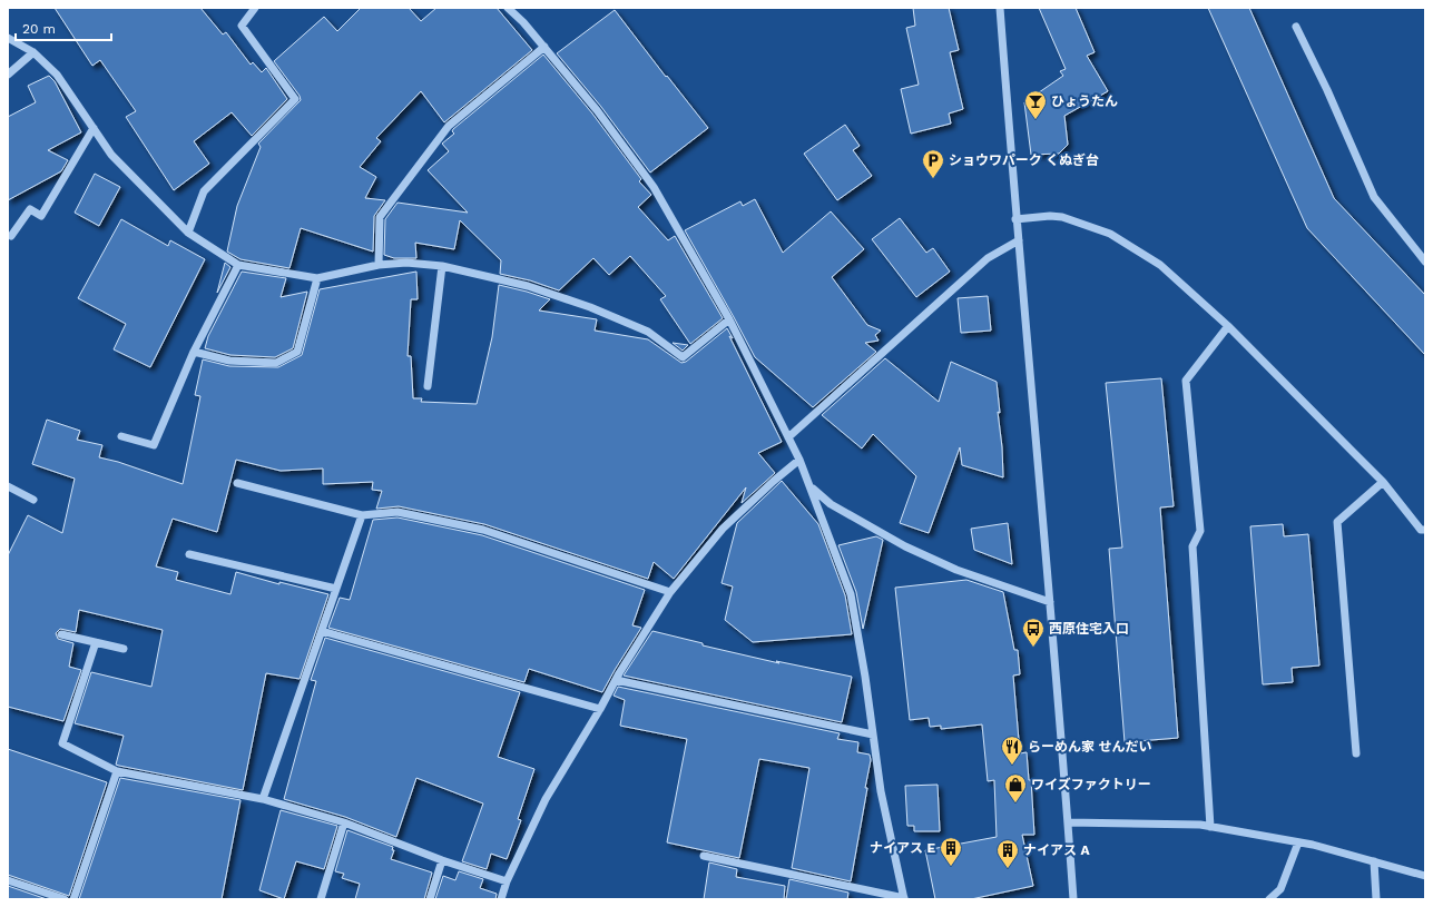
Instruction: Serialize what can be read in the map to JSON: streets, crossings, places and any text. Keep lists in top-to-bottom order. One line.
{"places":{"bar":["ひょうたん"],"parking":["ショウワパーク くぬぎ台"],"bus stop":["西原住宅入口"],"restaurant":["らーめん家 せんだい"],"shop":["ワイズファクトリー"],"building":["ナイアス E","ナイアス A"]},"scale_bar":"20 m"}
